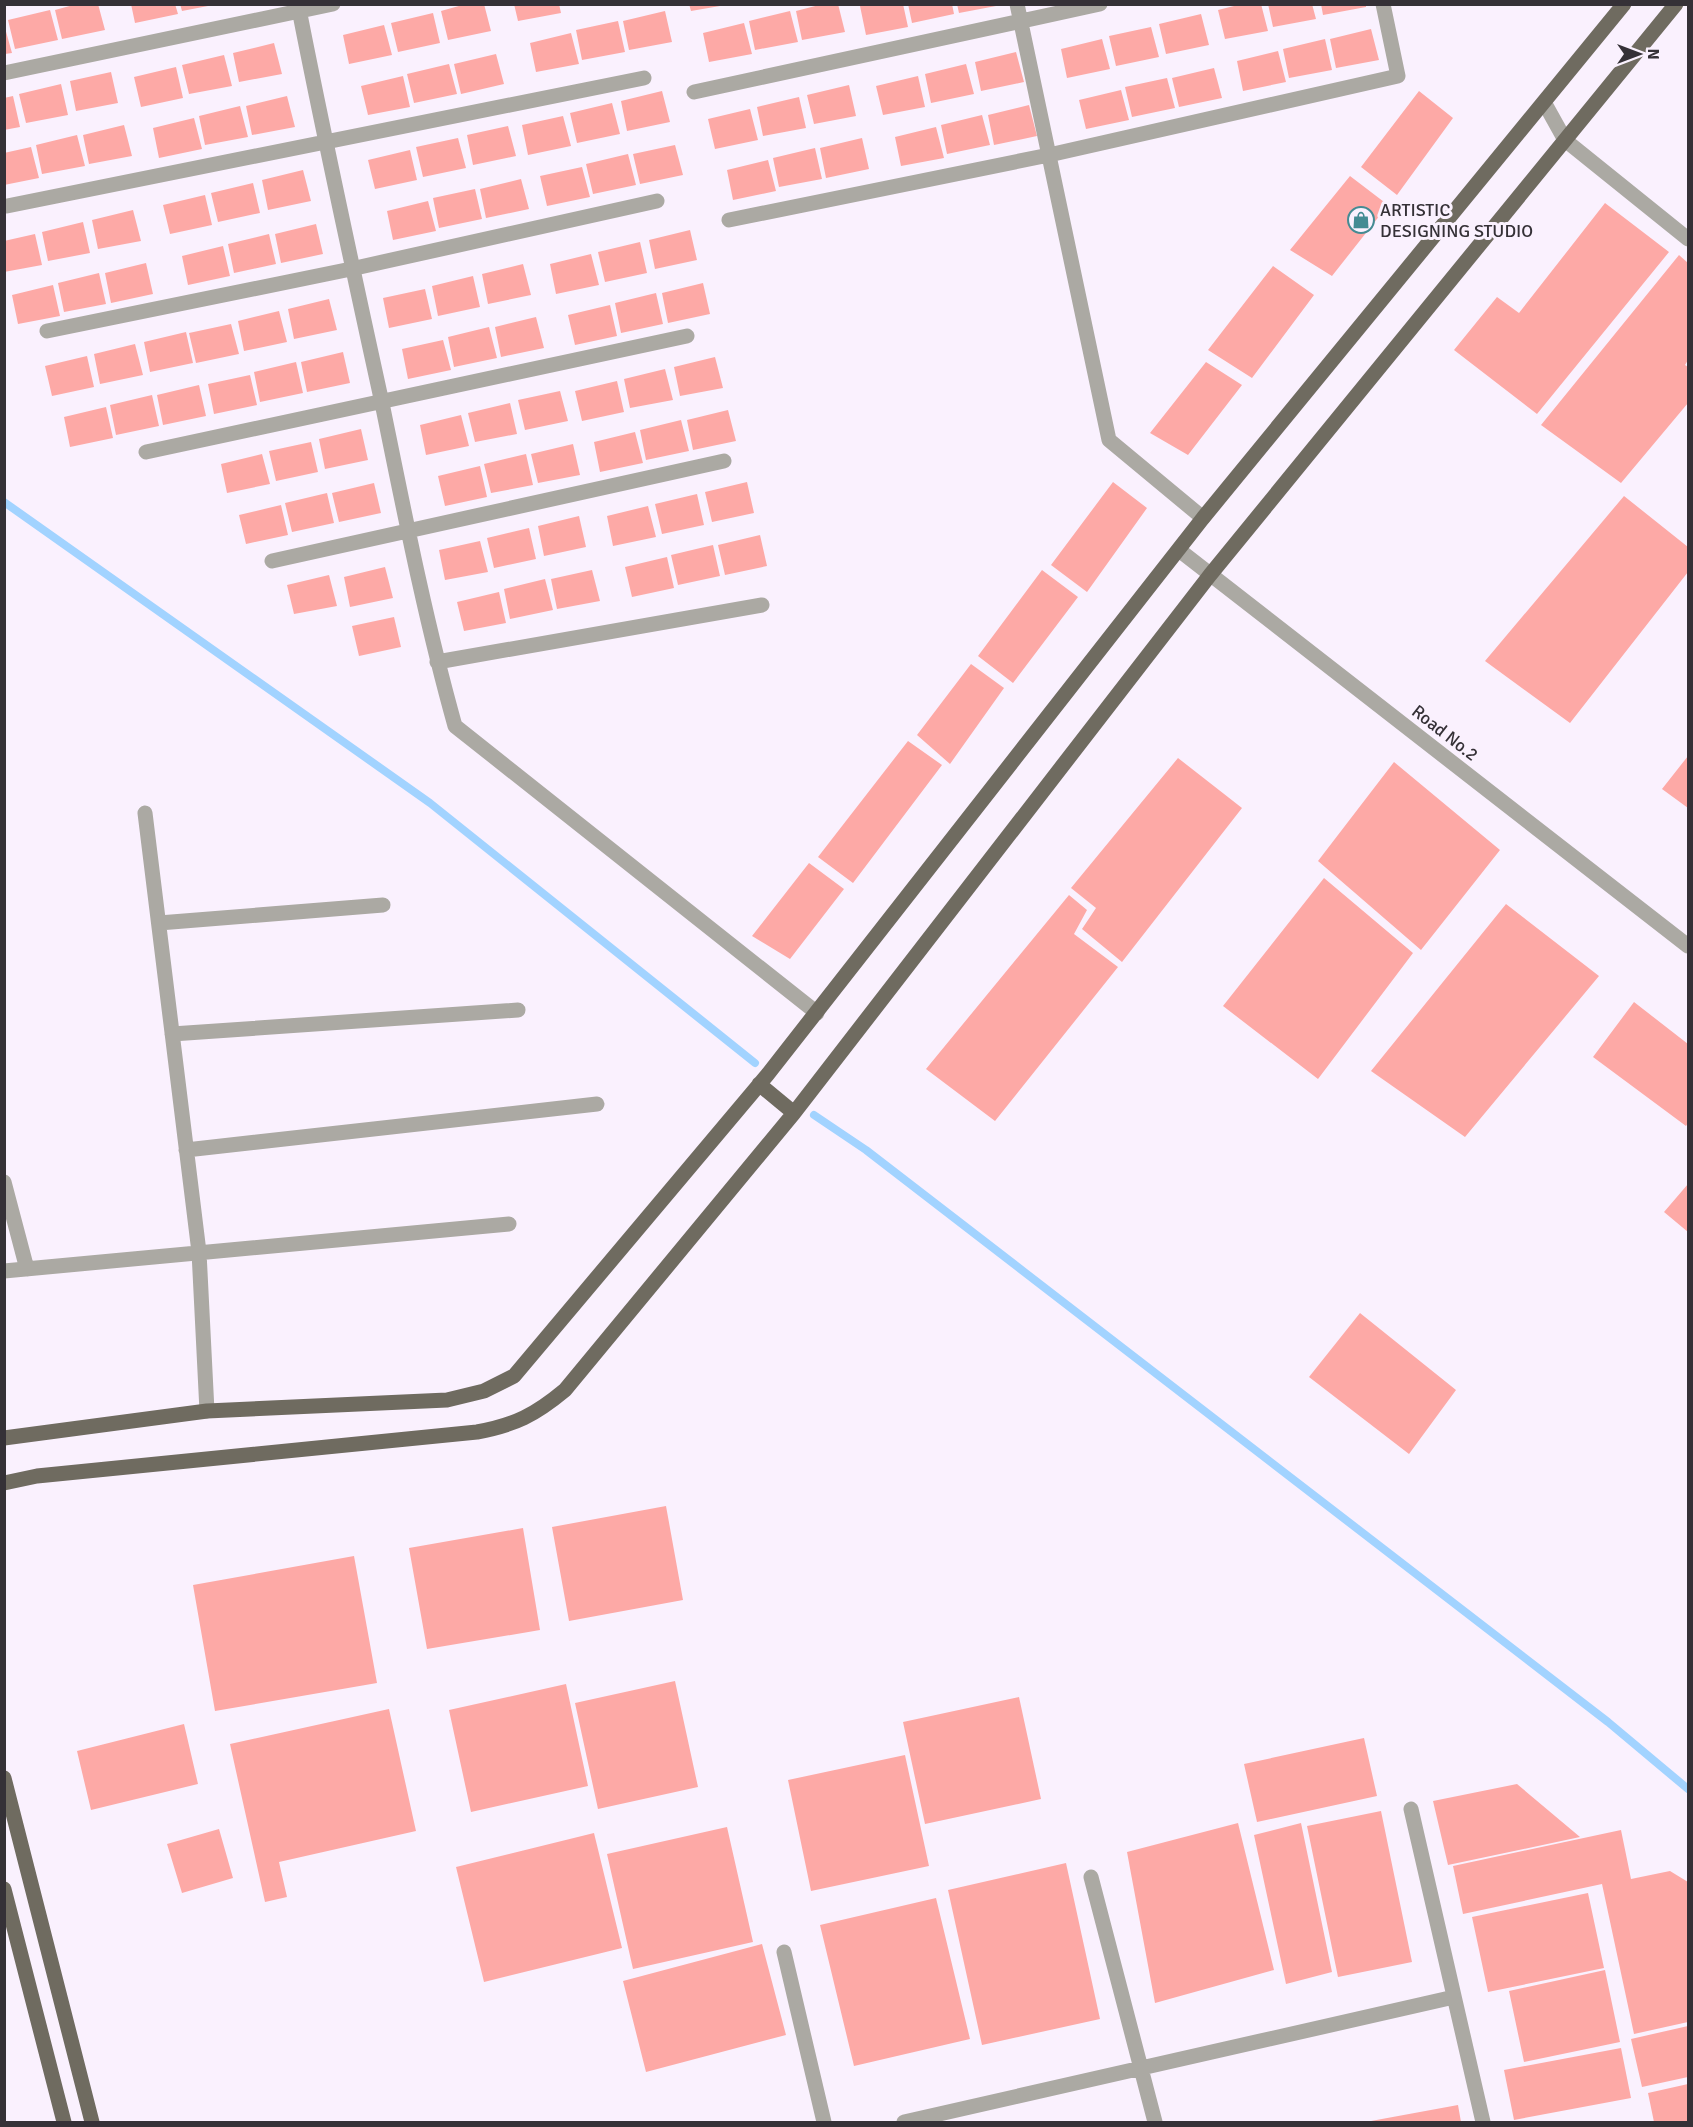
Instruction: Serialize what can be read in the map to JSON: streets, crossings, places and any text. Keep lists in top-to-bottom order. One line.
{"streets":{"street":["Road No.2"]},"places":{"shop":["ARTISTIC DESIGNING STUDIO"]},"north":"right"}
